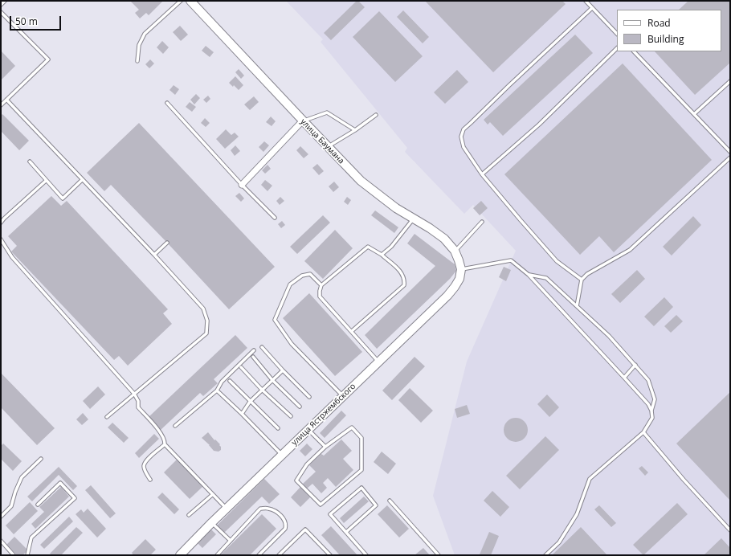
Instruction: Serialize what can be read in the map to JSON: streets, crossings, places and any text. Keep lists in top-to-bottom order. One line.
{"streets":{"main road":["улица Баумана","улица Ястржембского"]},"crossings":[["улица Баумана","улица Ястржембского"]],"legend":["Road","Building"],"scale_bar":"50 m"}
